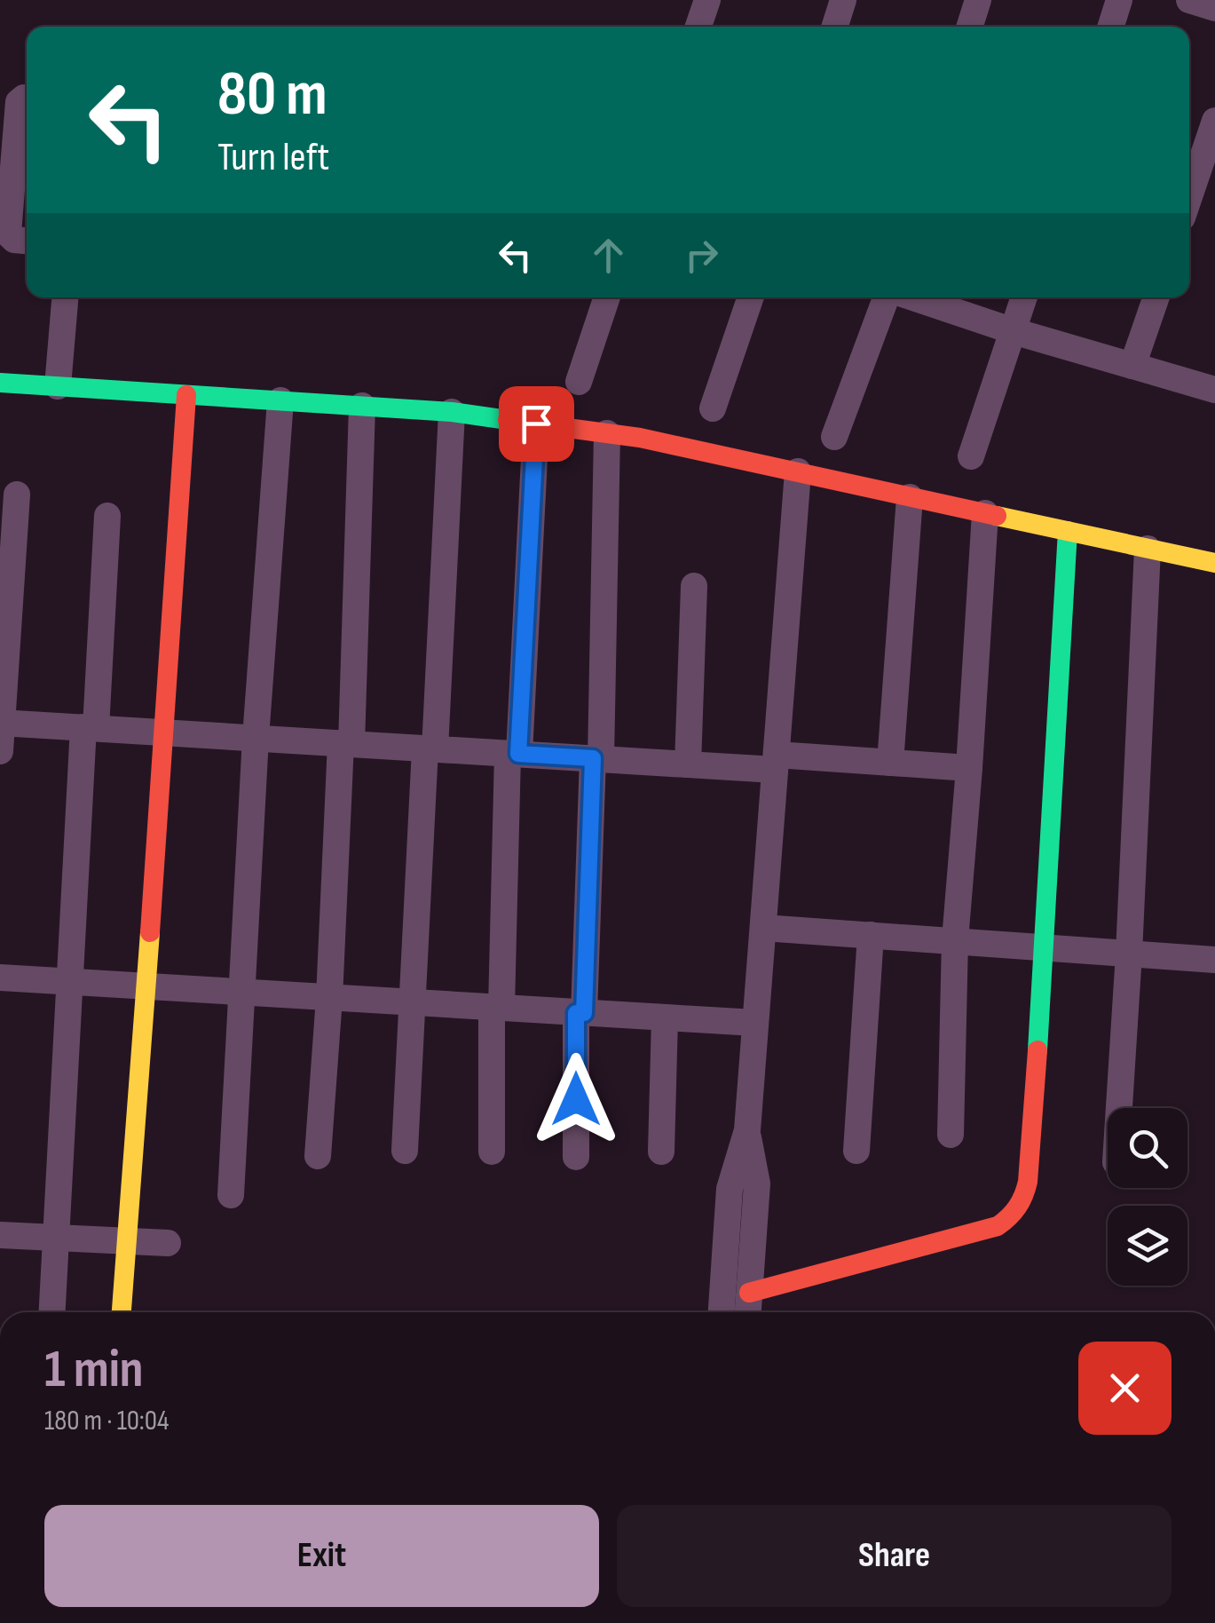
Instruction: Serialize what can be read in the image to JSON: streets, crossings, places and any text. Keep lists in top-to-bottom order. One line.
{"page":{"turn":["80 m","Turn left"],"heading":["1 min","180 m · 10:04"],"buttons":["Exit","Share"]}}
